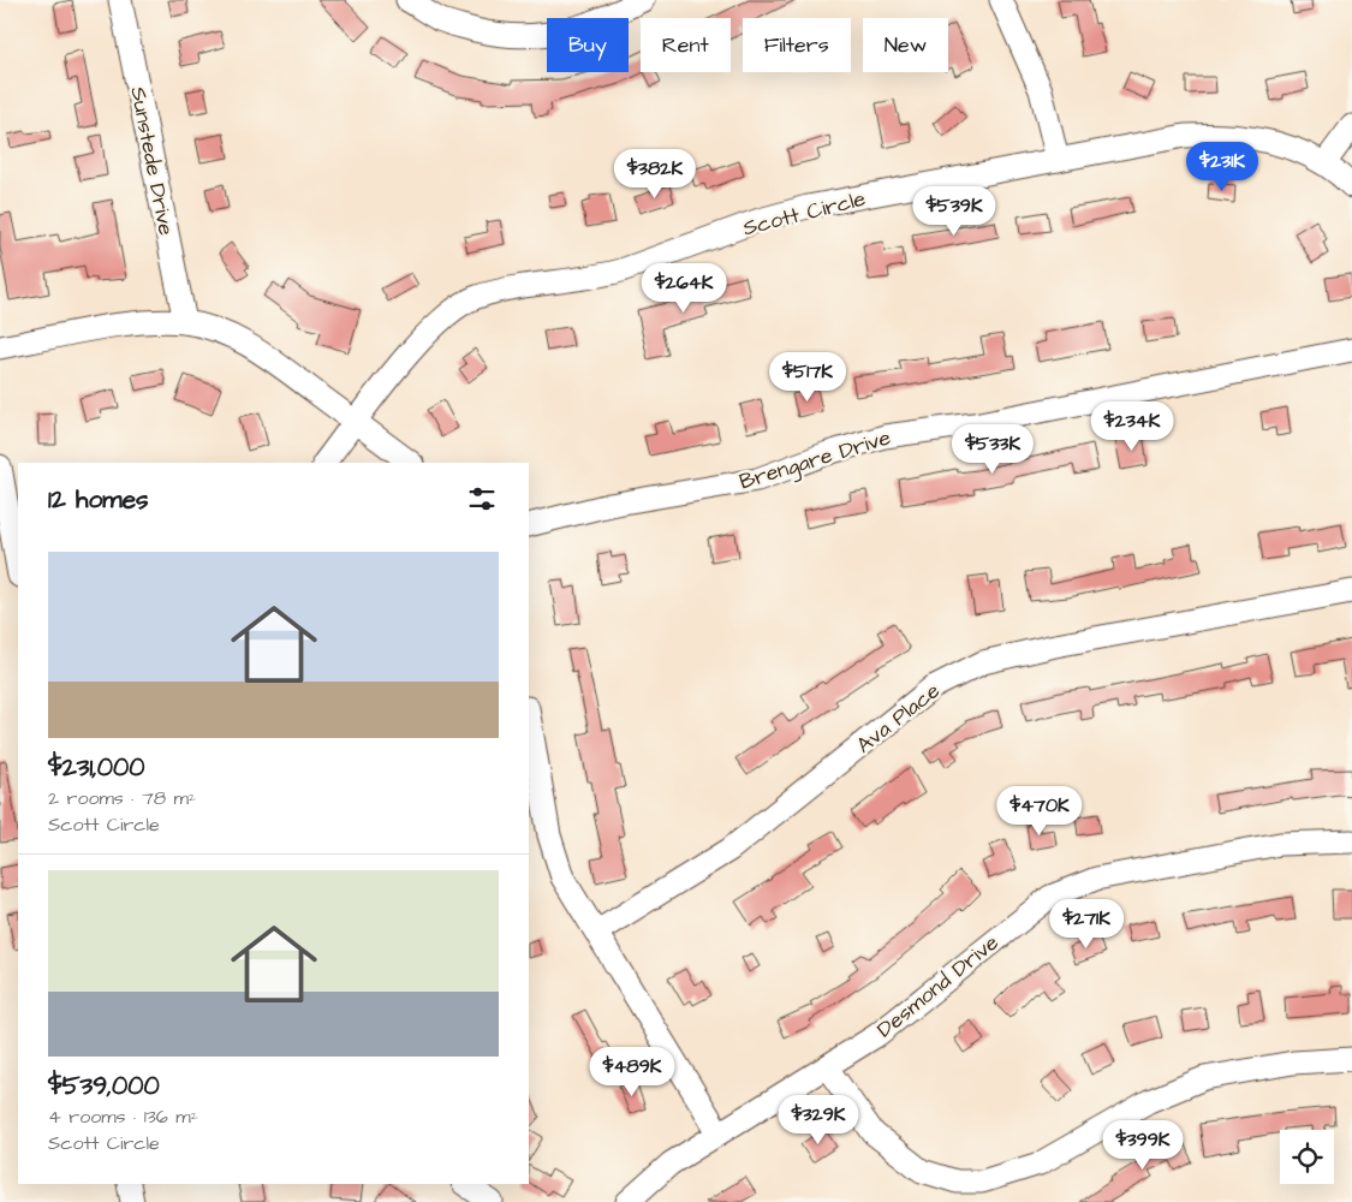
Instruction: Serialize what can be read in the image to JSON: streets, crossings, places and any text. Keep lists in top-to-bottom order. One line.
{"streets":{"street":["Sunstede Drive","Scott Circle","Brengare Drive","Ava Place","Desmond Drive"]},"page":{"chip":["Buy","Rent","Filters","New"],"price":["$231K","$382K","$539K","$264K","$517K","$234K","$533K","$470K","$271K","$489K","$329K","$399K"],"heading":"12 homes","list":[{"name":"$231,000","note":"2 rooms · 78 m² · Scott Circle"},{"name":"$539,000","note":"4 rooms · 136 m² · Scott Circle"}]}}
